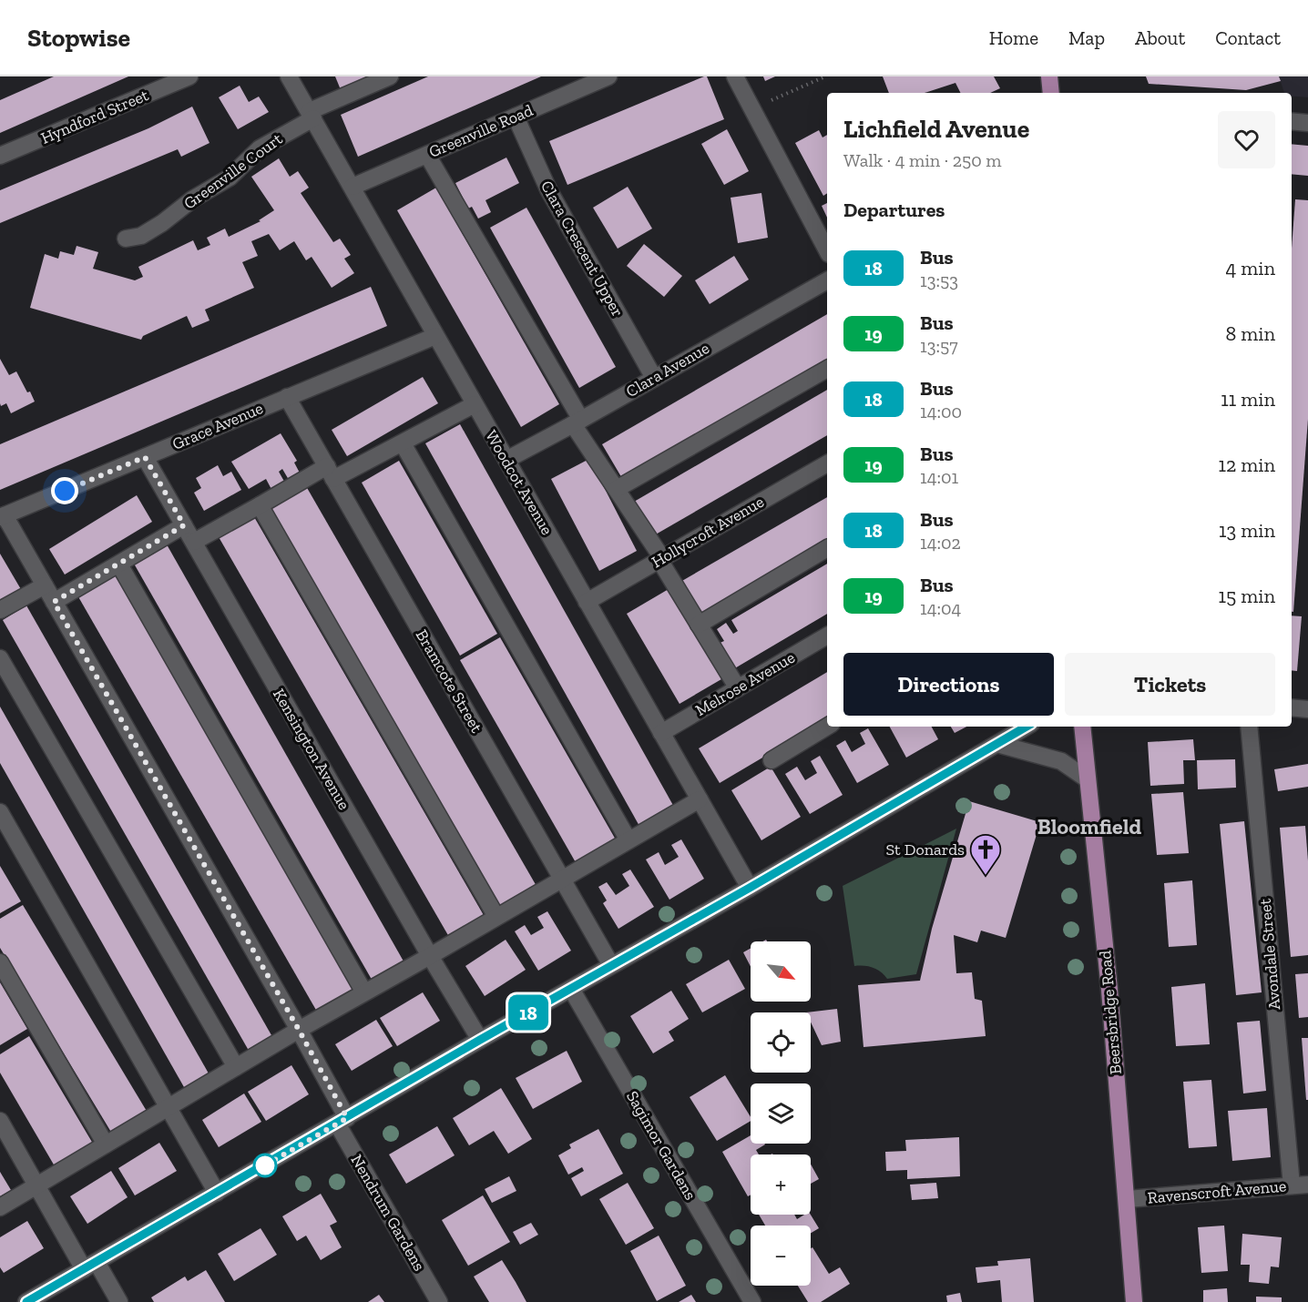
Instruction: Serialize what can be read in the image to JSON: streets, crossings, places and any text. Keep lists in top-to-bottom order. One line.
{"streets":{"main road":["Beersbridge Road"],"street":["Hyndford Street","Greenville Road","Greenville Court","Clara Crescent Upper","Clara Avenue","Grace Avenue","Woodcot Avenue","Hollycroft Avenue","Bramcote Street","Melrose Avenue","Kensington Avenue","Avondale Street","Sagimor Gardens","Ravenscroft Avenue","Nendrum Gardens"]},"crossings":[["Greenville Road","Clara Crescent Upper"],["Greenville Road","Woodcot Avenue"],["Greenville Court","Woodcot Avenue"],["Clara Crescent Upper","Clara Avenue"],["Clara Avenue","Woodcot Avenue"],["Grace Avenue","Woodcot Avenue"],["Grace Avenue","Bramcote Street"],["Grace Avenue","Kensington Avenue"],["Grace Avenue","Nendrum Gardens"],["Woodcot Avenue","Hollycroft Avenue"],["Woodcot Avenue","Melrose Avenue"],["Avondale Street","Ravenscroft Avenue"],["Beersbridge Road","Ravenscroft Avenue"]],"districts":["Bloomfield"],"places":{"church":["St Donards"]},"lines":["bus line 18"],"north":"bottom right","page":{"header":"Stopwise","nav":["Home","Map","About","Contact"],"on_map":"18","heading":[["Lichfield Avenue","Walk · 4 min · 250 m"],"Departures"],"list":[{"mark":"18","name":"Bus","note":"13:53","value":"4 min"},{"mark":"19","name":"Bus","note":"13:57","value":"8 min"},{"mark":"18","name":"Bus","note":"14:00","value":"11 min"},{"mark":"19","name":"Bus","note":"14:01","value":"12 min"},{"mark":"18","name":"Bus","note":"14:02","value":"13 min"},{"mark":"19","name":"Bus","note":"14:04","value":"15 min"}],"buttons":["Directions","Tickets"],"map_buttons":["+","−"]}}
